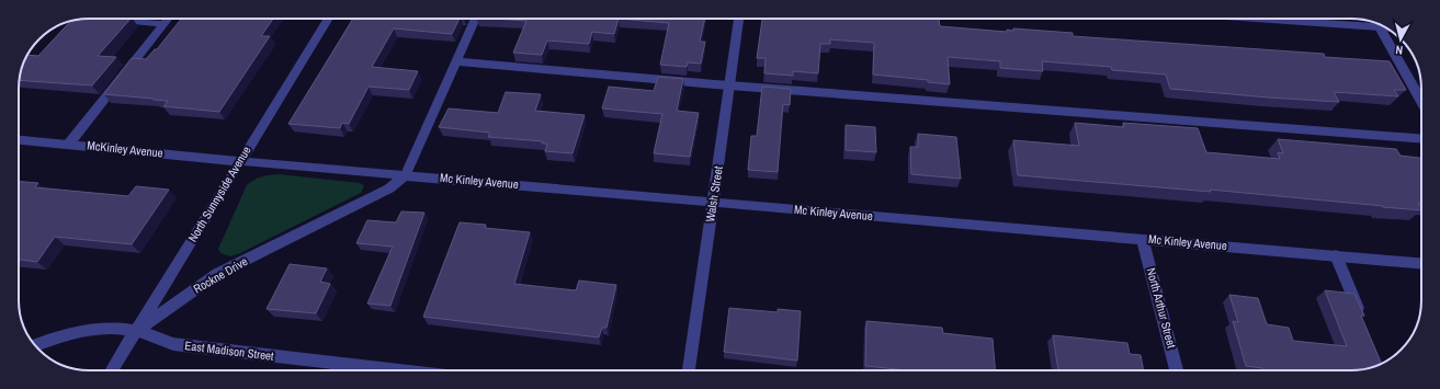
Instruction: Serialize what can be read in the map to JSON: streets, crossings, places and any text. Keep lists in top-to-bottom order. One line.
{"streets":{"street":["McKinley Avenue","Mc Kinley Avenue","North Sunnyside Avenue","Walsh Street","Rockne Drive","North Arthur Street","East Madison Street"]},"crossings":[["McKinley Avenue","Mc Kinley Avenue"],["McKinley Avenue","North Sunnyside Avenue"],["Mc Kinley Avenue","North Sunnyside Avenue"],["Mc Kinley Avenue","Walsh Street"],["Mc Kinley Avenue","Rockne Drive"],["Mc Kinley Avenue","North Arthur Street"],["North Sunnyside Avenue","Rockne Drive"],["North Sunnyside Avenue","East Madison Street"],["Rockne Drive","East Madison Street"]],"north":"bottom"}
